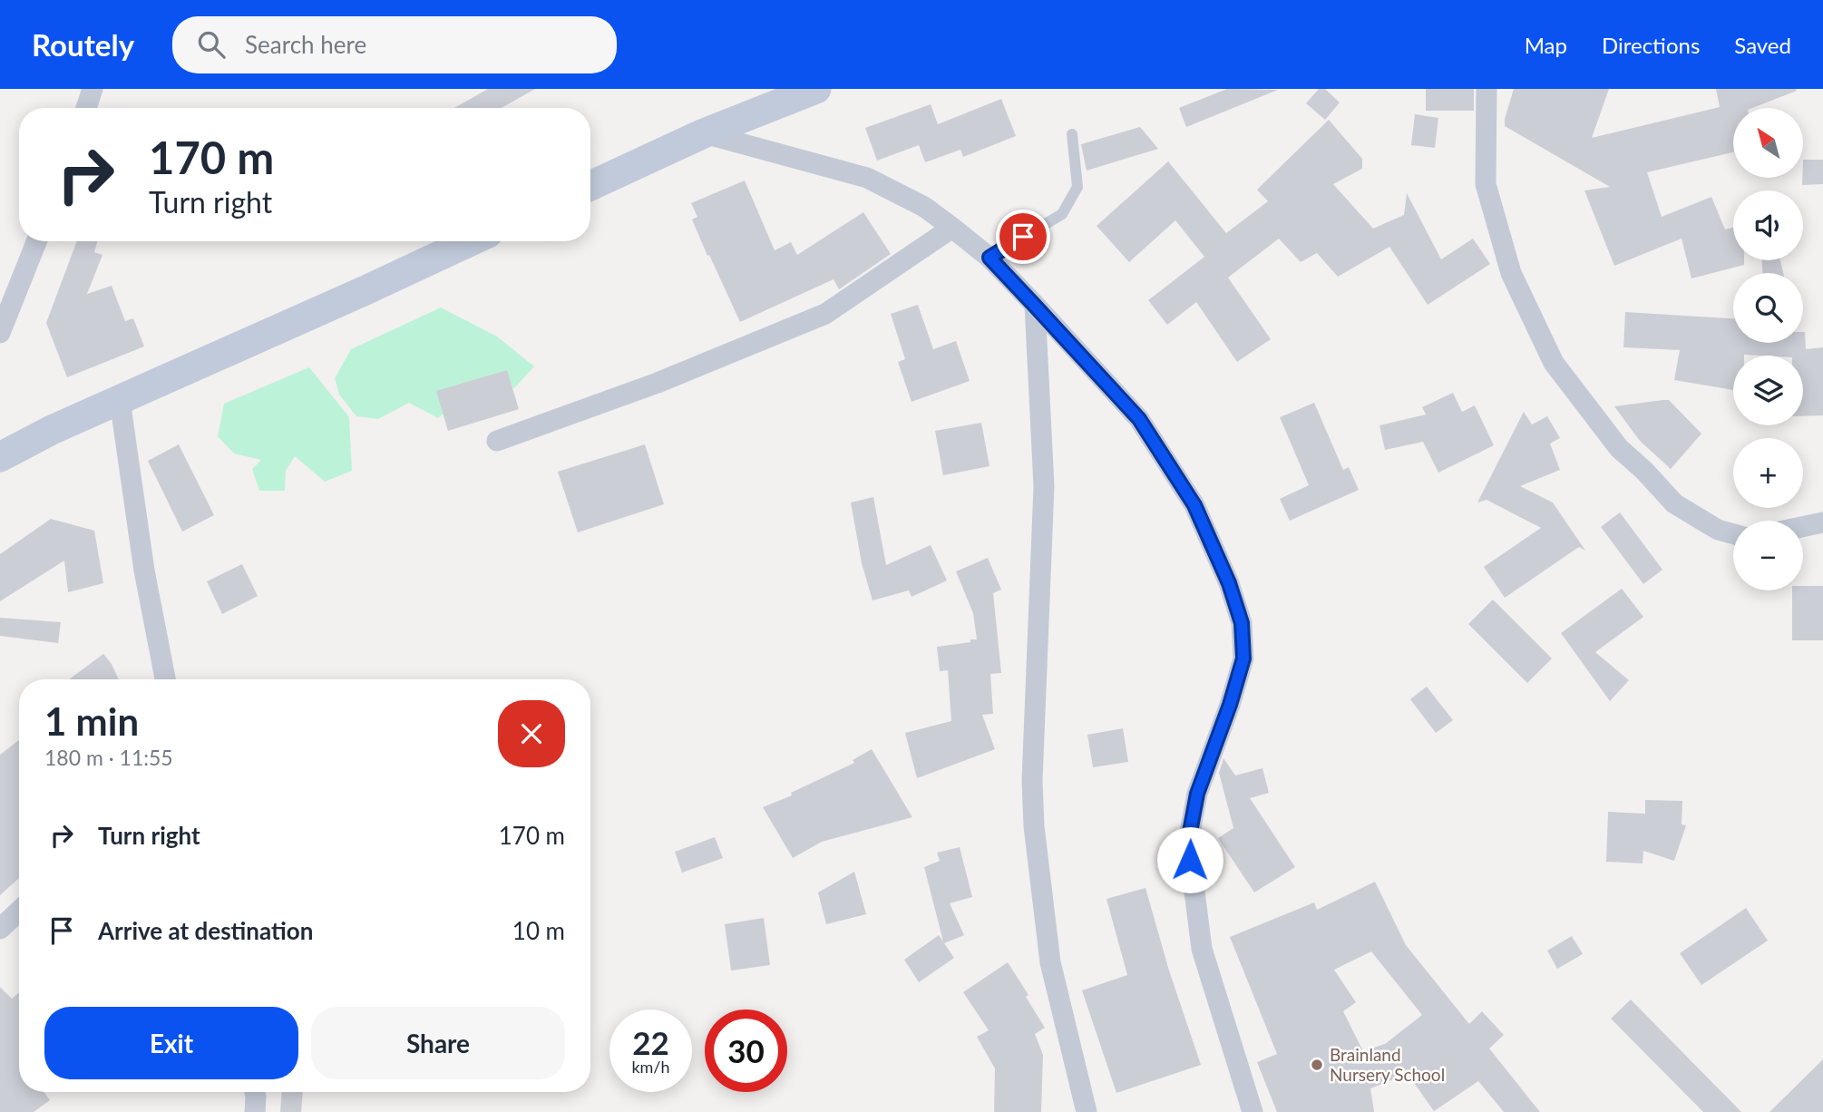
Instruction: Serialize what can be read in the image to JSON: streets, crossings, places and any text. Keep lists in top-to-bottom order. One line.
{"places":["Brainland Nursery School"],"north":"top left","page":{"header":"Routely","search":"Search here","nav":["Map","Directions","Saved"],"map_buttons":["+","−"],"turn":["170 m","Turn right"],"heading":["1 min","180 m · 11:55"],"list":[{"name":"Turn right","value":"170 m"},{"name":"Arrive at destination","value":"10 m"}],"buttons":["Exit","Share"],"speed":"22 km/h","limit":"30"}}
